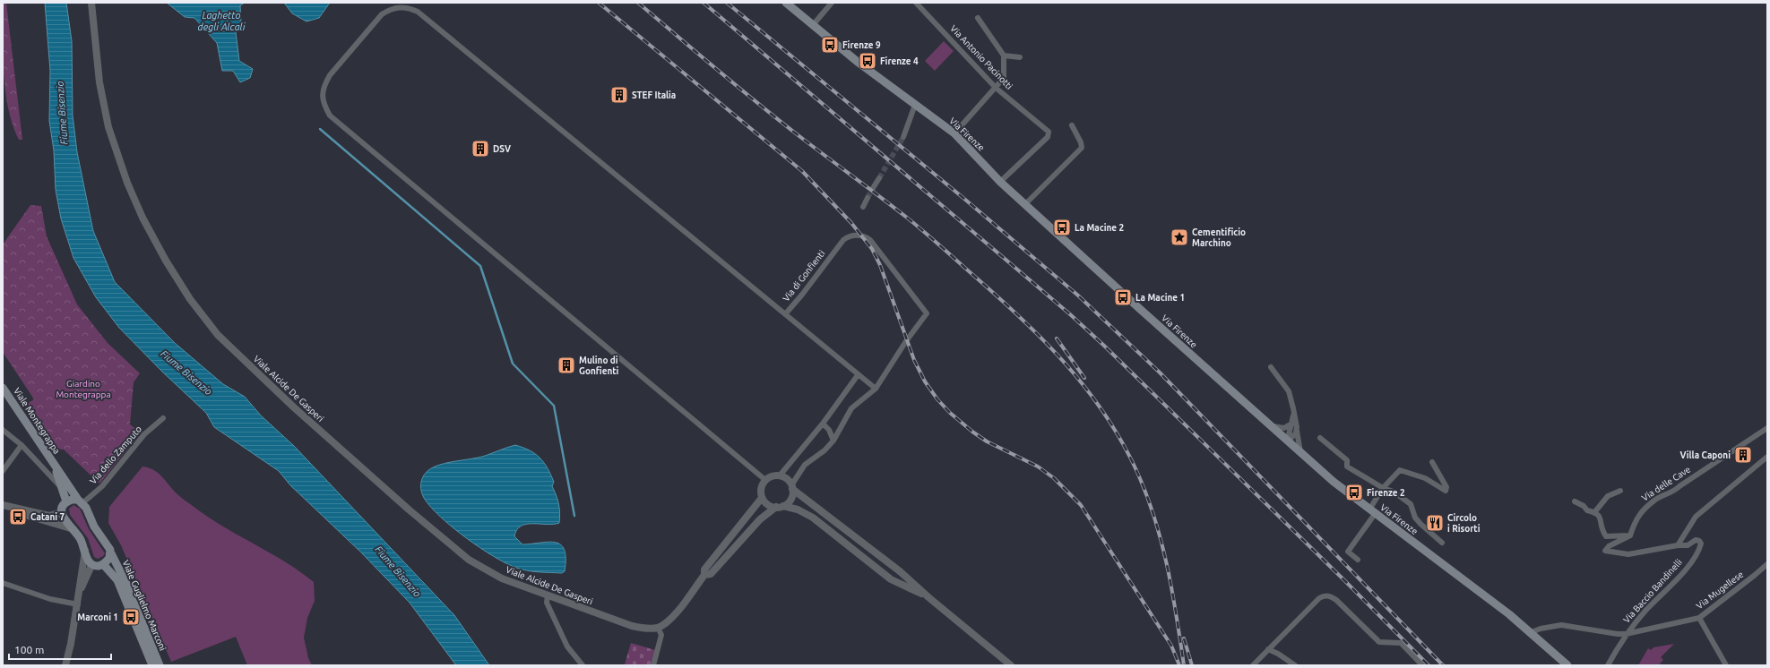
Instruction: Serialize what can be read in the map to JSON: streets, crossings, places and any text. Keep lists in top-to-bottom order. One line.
{"streets":{"main road":["Via Firenze","Viale Montegrappa","Viale Guglielmo Marconi"],"street":["Via Antonio Pacinotti","Via di Gonfienti","Viale Alcide De Gasperi","Via dello Zamputo","Via delle Cave","Via Mugellese","Via Baccio Bandinelli"]},"crossings":[["Via Antonio Pacinotti","Via Firenze"],["Via Firenze","Via Mugellese"],["Viale Montegrappa","Viale Guglielmo Marconi"],["Via dello Zamputo","Viale Guglielmo Marconi"],["Via Mugellese","Via Baccio Bandinelli"]],"water":["Laghetto degli Alcali","Fiume Bisenzio"],"parks":["Giardino Montegrappa"],"places":{"bus stop":["Firenze 9","Firenze 4","La Macine 2","La Macine 1","Firenze 2","Catani 7","Marconi 1"],"building":["STEF Italia","DSV","Mulino di Gonfienti","Villa Caponi"],"place":["Cementificio Marchino"],"restaurant":["Circolo i Risorti"]},"scale_bar":"100 m"}
